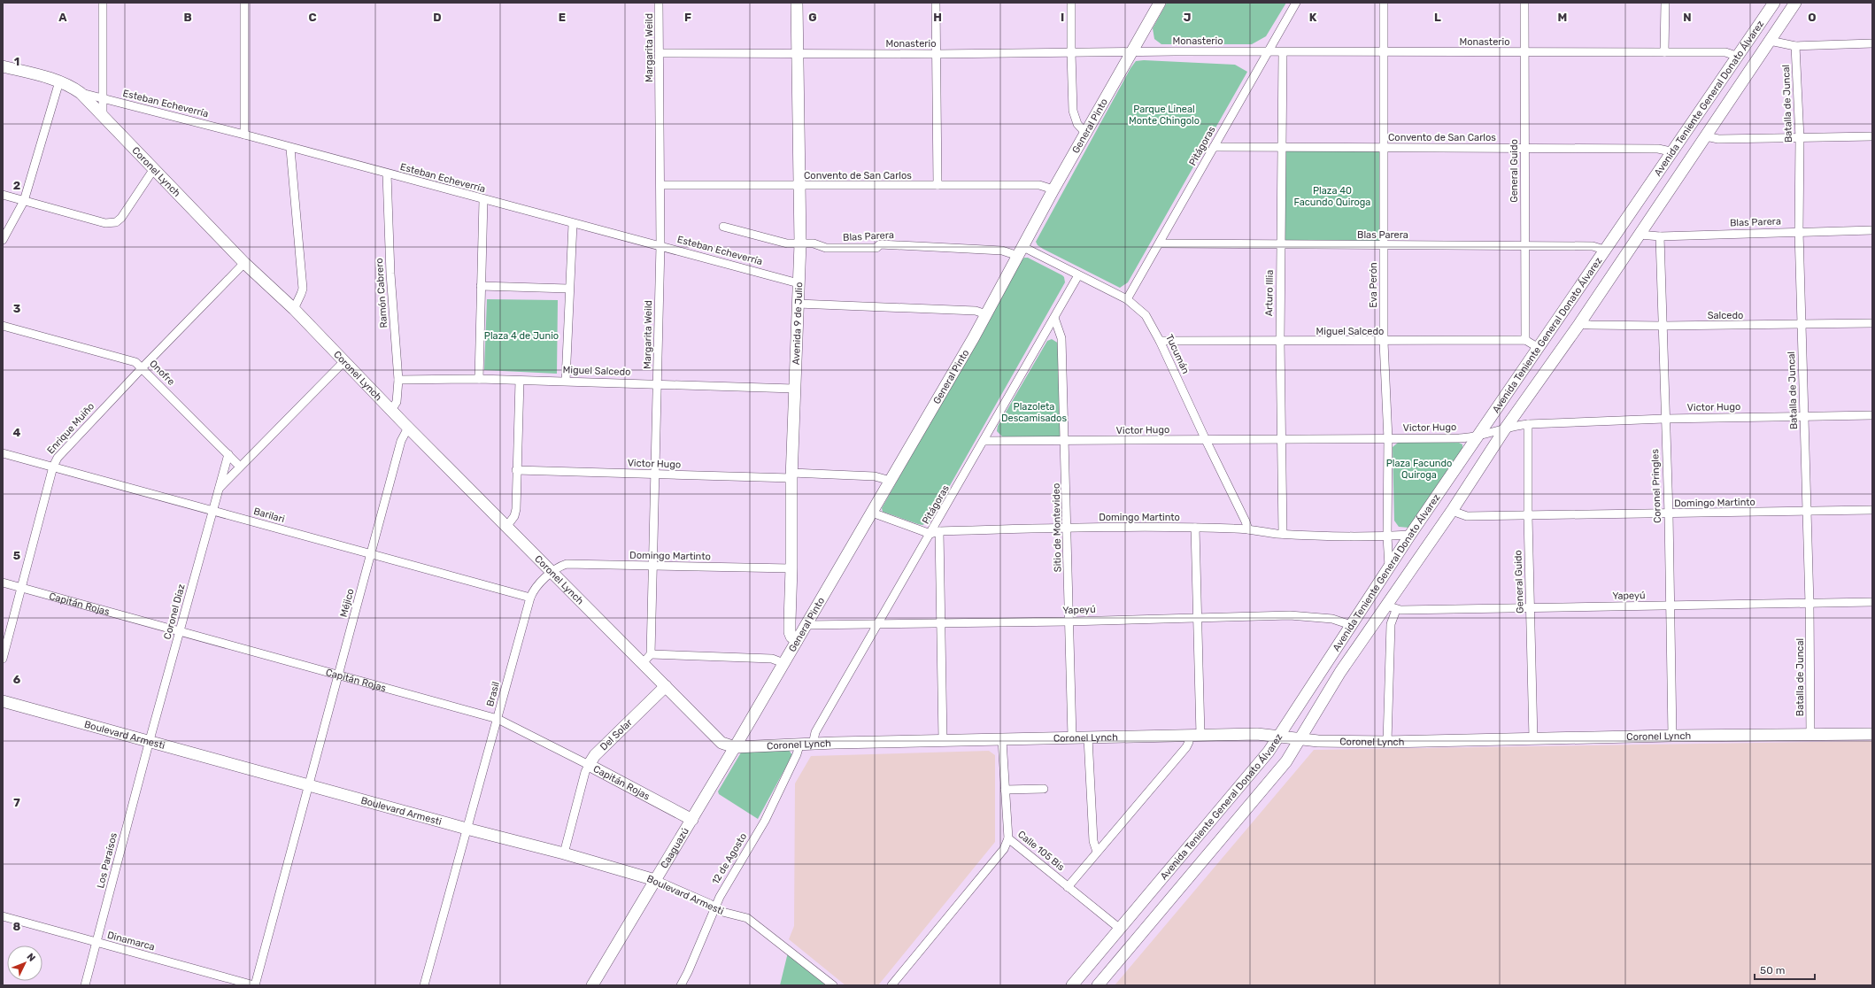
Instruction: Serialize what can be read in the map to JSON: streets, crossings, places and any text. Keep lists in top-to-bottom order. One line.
{"streets":{"main road":["Avenida Teniente General Donato Álvarez","General Pinto","Coronel Lynch","Avenida 9 de Julio","Capitán Rojas","Boulevard Armesti","Del Solar","Caaguazú"],"street":["Monasterio","Margarita Weild","Esteban Echeverría","Batalla de Juncal","Convento de San Carlos","Pitágoras","General Guido","Blas Parera","Eva Perón","Ramón Cabrero","Arturo Illia","Salcedo","Miguel Salcedo","Tucumán","Onofre","Victor Hugo","Enrique Muiño","Coronel Pringles","Domingo Martinto","Barilari","Sitio de Montevideo","Yapeyú","Méjico","Coronel Díaz","Brasil","Calle 105 Bis","12 de Agosto","Los Paraísos","Dinamarca"]},"crossings":[["Monasterio","Margarita Weild"],["Monasterio","Avenida Teniente General Donato Álvarez"],["Monasterio","General Pinto"],["Monasterio","Pitágoras"],["Monasterio","General Guido"],["Monasterio","Eva Perón"],["Monasterio","Arturo Illia"],["Monasterio","Avenida 9 de Julio"],["Margarita Weild","Esteban Echeverría"],["Margarita Weild","Convento de San Carlos"],["Margarita Weild","Coronel Lynch"],["Margarita Weild","Miguel Salcedo"],["Margarita Weild","Victor Hugo"],["Margarita Weild","Domingo Martinto"],["Avenida Teniente General Donato Álvarez","Convento de San Carlos"],["Avenida Teniente General Donato Álvarez","Coronel Lynch"],["Avenida Teniente General Donato Álvarez","Blas Parera"],["Avenida Teniente General Donato Álvarez","Eva Perón"],["Avenida Teniente General Donato Álvarez","Salcedo"],["Avenida Teniente General Donato Álvarez","Victor Hugo"],["Avenida Teniente General Donato Álvarez","Domingo Martinto"],["Avenida Teniente General Donato Álvarez","Yapeyú"],["Avenida Teniente General Donato Álvarez","Calle 105 Bis"],["Esteban Echeverría","Coronel Lynch"],["Esteban Echeverría","Ramón Cabrero"],["Esteban Echeverría","Avenida 9 de Julio"],["Batalla de Juncal","Coronel Lynch"],["Batalla de Juncal","Blas Parera"],["Batalla de Juncal","Salcedo"],["Batalla de Juncal","Victor Hugo"],["Batalla de Juncal","Domingo Martinto"],["Batalla de Juncal","Yapeyú"],["General Pinto","Convento de San Carlos"],["General Pinto","Coronel Lynch"],["General Pinto","Blas Parera"],["General Pinto","Avenida 9 de Julio"],["General Pinto","Tucumán"],["General Pinto","Victor Hugo"],["General Pinto","Yapeyú"],["General Pinto","Caaguazú"],["Convento de San Carlos","Pitágoras"],["Convento de San Carlos","General Guido"],["Convento de San Carlos","Eva Perón"],["Convento de San Carlos","Arturo Illia"],["Convento de San Carlos","Avenida 9 de Julio"],["Pitágoras","Coronel Lynch"],["Pitágoras","Blas Parera"],["Pitágoras","Tucumán"],["Pitágoras","Victor Hugo"],["Pitágoras","Domingo Martinto"],["Pitágoras","Sitio de Montevideo"],["Pitágoras","Yapeyú"],["General Guido","Coronel Lynch"],["General Guido","Blas Parera"],["General Guido","Miguel Salcedo"],["General Guido","Victor Hugo"],["General Guido","Domingo Martinto"],["General Guido","Yapeyú"],["Coronel Lynch","Ramón Cabrero"],["Coronel Lynch","Enrique Muiño"],["Coronel Lynch","Coronel Pringles"],["Coronel Lynch","Domingo Martinto"],["Coronel Lynch","Sitio de Montevideo"],["Coronel Lynch","Méjico"],["Coronel Lynch","Coronel Díaz"],["Coronel Lynch","Brasil"],["Coronel Lynch","Del Solar"],["Coronel Lynch","Caaguazú"],["Coronel Lynch","Calle 105 Bis"],["Coronel Lynch","12 de Agosto"],["Blas Parera","Eva Perón"],["Blas Parera","Arturo Illia"],["Blas Parera","Avenida 9 de Julio"],["Blas Parera","Tucumán"],["Blas Parera","Coronel Pringles"],["Eva Perón","Miguel Salcedo"],["Eva Perón","Victor Hugo"],["Eva Perón","Domingo Martinto"],["Ramón Cabrero","Miguel Salcedo"],["Arturo Illia","Miguel Salcedo"],["Arturo Illia","Victor Hugo"],["Arturo Illia","Domingo Martinto"],["Salcedo","Coronel Pringles"],["Avenida 9 de Julio","Miguel Salcedo"],["Avenida 9 de Julio","Victor Hugo"],["Avenida 9 de Julio","Domingo Martinto"],["Miguel Salcedo","Tucumán"],["Tucumán","Victor Hugo"],["Tucumán","Domingo Martinto"],["Onofre","Enrique Muiño"],["Onofre","Coronel Díaz"],["Victor Hugo","Coronel Pringles"],["Victor Hugo","Sitio de Montevideo"],["Enrique Muiño","Barilari"],["Enrique Muiño","Capitán Rojas"],["Coronel Pringles","Domingo Martinto"],["Coronel Pringles","Yapeyú"],["Domingo Martinto","Sitio de Montevideo"],["Domingo Martinto","Brasil"],["Barilari","Méjico"],["Barilari","Coronel Díaz"],["Barilari","Brasil"],["Sitio de Montevideo","Yapeyú"],["Méjico","Capitán Rojas"],["Méjico","Boulevard Armesti"],["Méjico","Dinamarca"],["Capitán Rojas","Coronel Díaz"],["Capitán Rojas","Brasil"],["Capitán Rojas","Del Solar"],["Capitán Rojas","Caaguazú"],["Coronel Díaz","Boulevard Armesti"],["Coronel Díaz","Los Paraísos"],["Brasil","Boulevard Armesti"],["Boulevard Armesti","Del Solar"],["Boulevard Armesti","Caaguazú"],["Boulevard Armesti","12 de Agosto"],["Boulevard Armesti","Los Paraísos"],["Los Paraísos","Dinamarca"]],"parks":["Parque Lineal Monte Chingolo","Plaza 40 Facundo Quiroga","Plaza 4 de Junio","Plazoleta Descamisados","Plaza Facundo Quiroga"],"scale_bar":"50 m","north":"top right","grid":{"columns":["A","B","C","D","E","F","G","H","I","J","K","L","M","N","O"],"rows":["1","2","3","4","5","6","7","8"]}}
